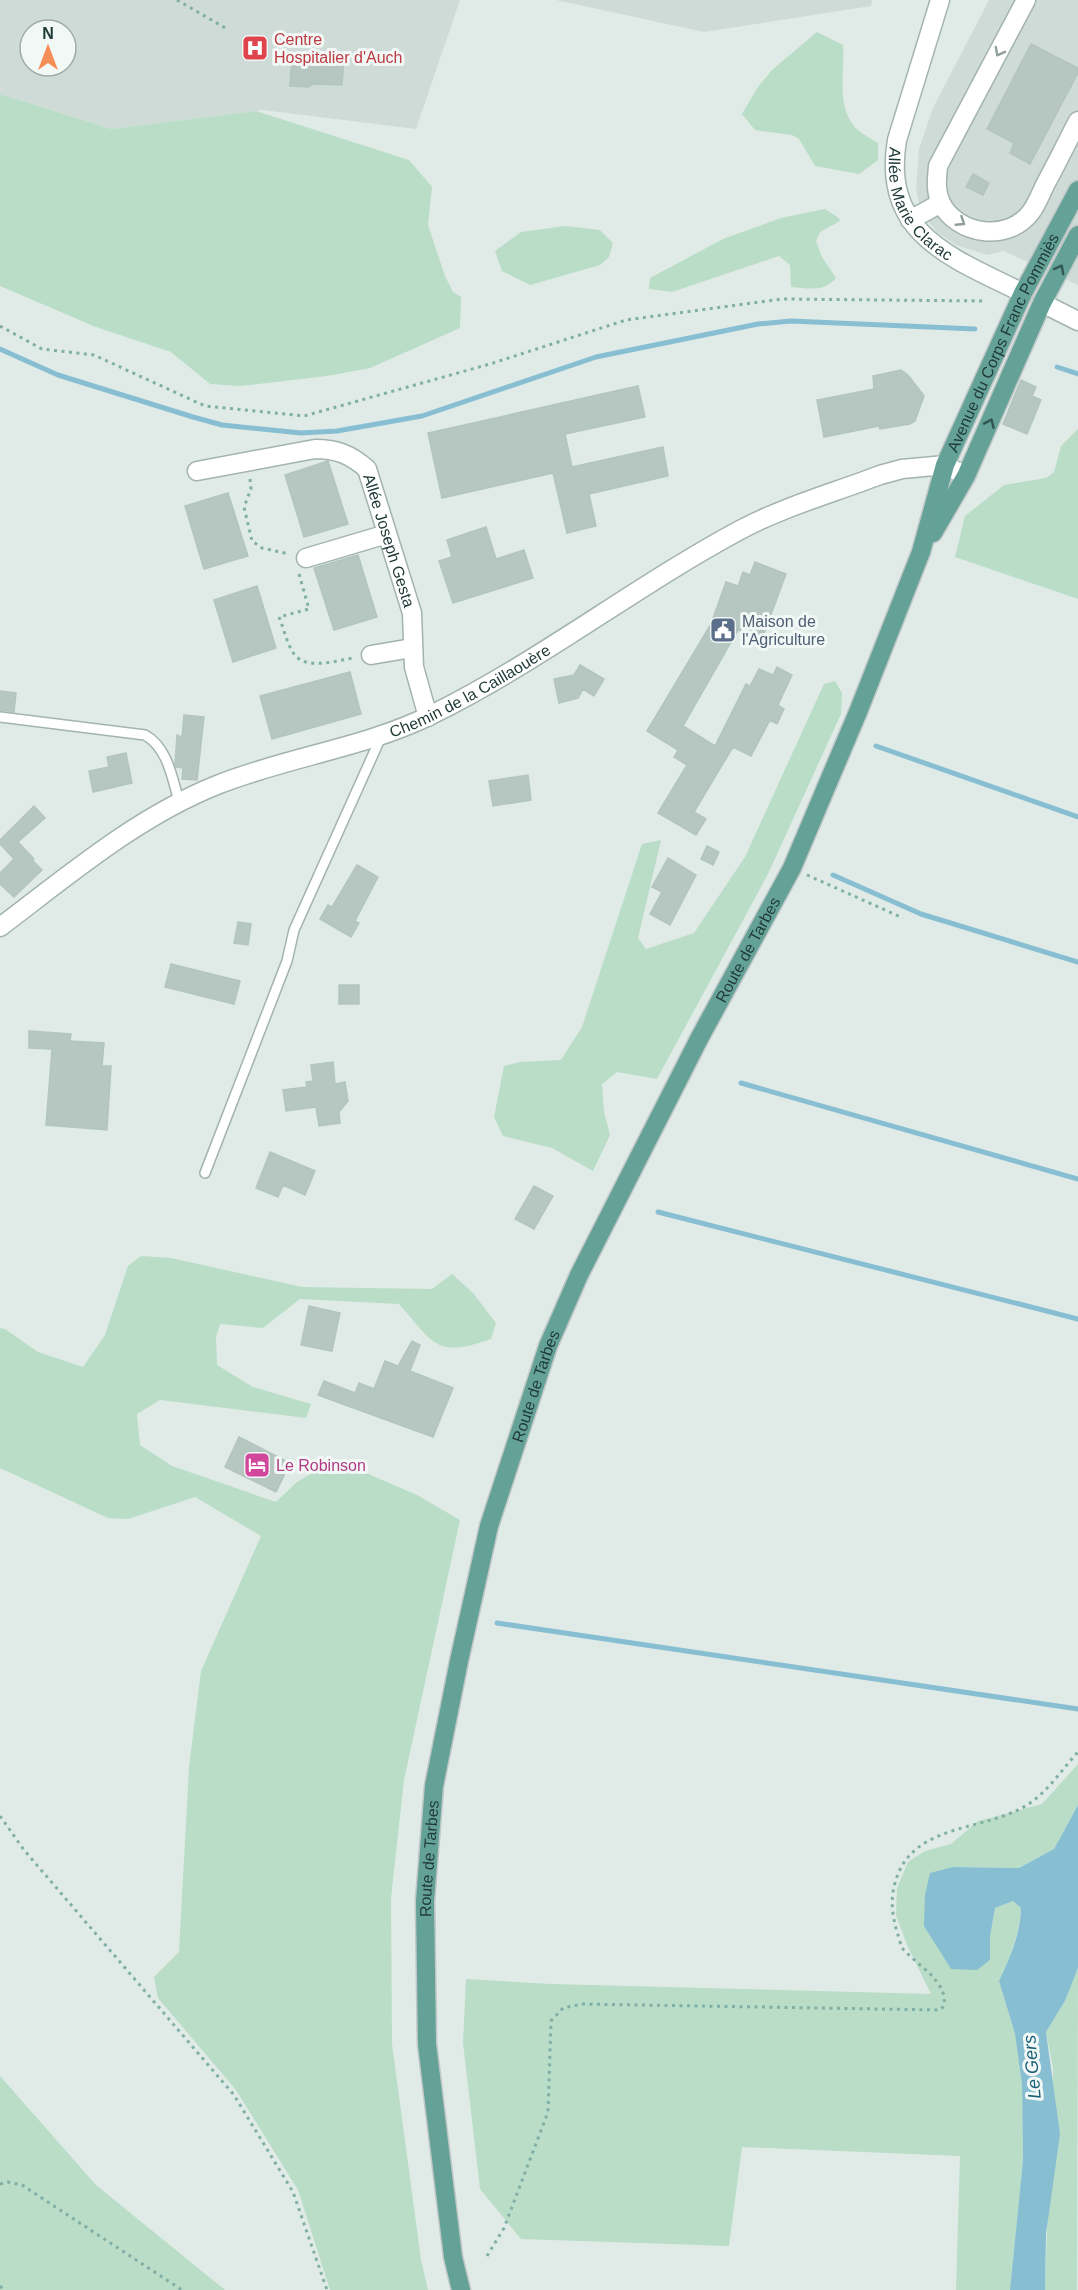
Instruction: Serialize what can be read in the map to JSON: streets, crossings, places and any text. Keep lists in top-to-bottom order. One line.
{"streets":{"main road":["Avenue du Corps Franc Pommiès","Route de Tarbes"],"street":["Allée Marie Clarac","Allée Joseph Gesta","Chemin de la Caillaouère"]},"crossings":[["Allée Marie Clarac","Avenue du Corps Franc Pommiès"],["Avenue du Corps Franc Pommiès","Chemin de la Caillaouère"],["Avenue du Corps Franc Pommiès","Route de Tarbes"],["Allée Joseph Gesta","Chemin de la Caillaouère"],["Chemin de la Caillaouère","Route de Tarbes"]],"water":["Le Gers"],"places":{"hospital":["Centre Hospitalier d'Auch"],"public building":["Maison de l'Agriculture"],"hotel":["Le Robinson"]},"north":"top"}
